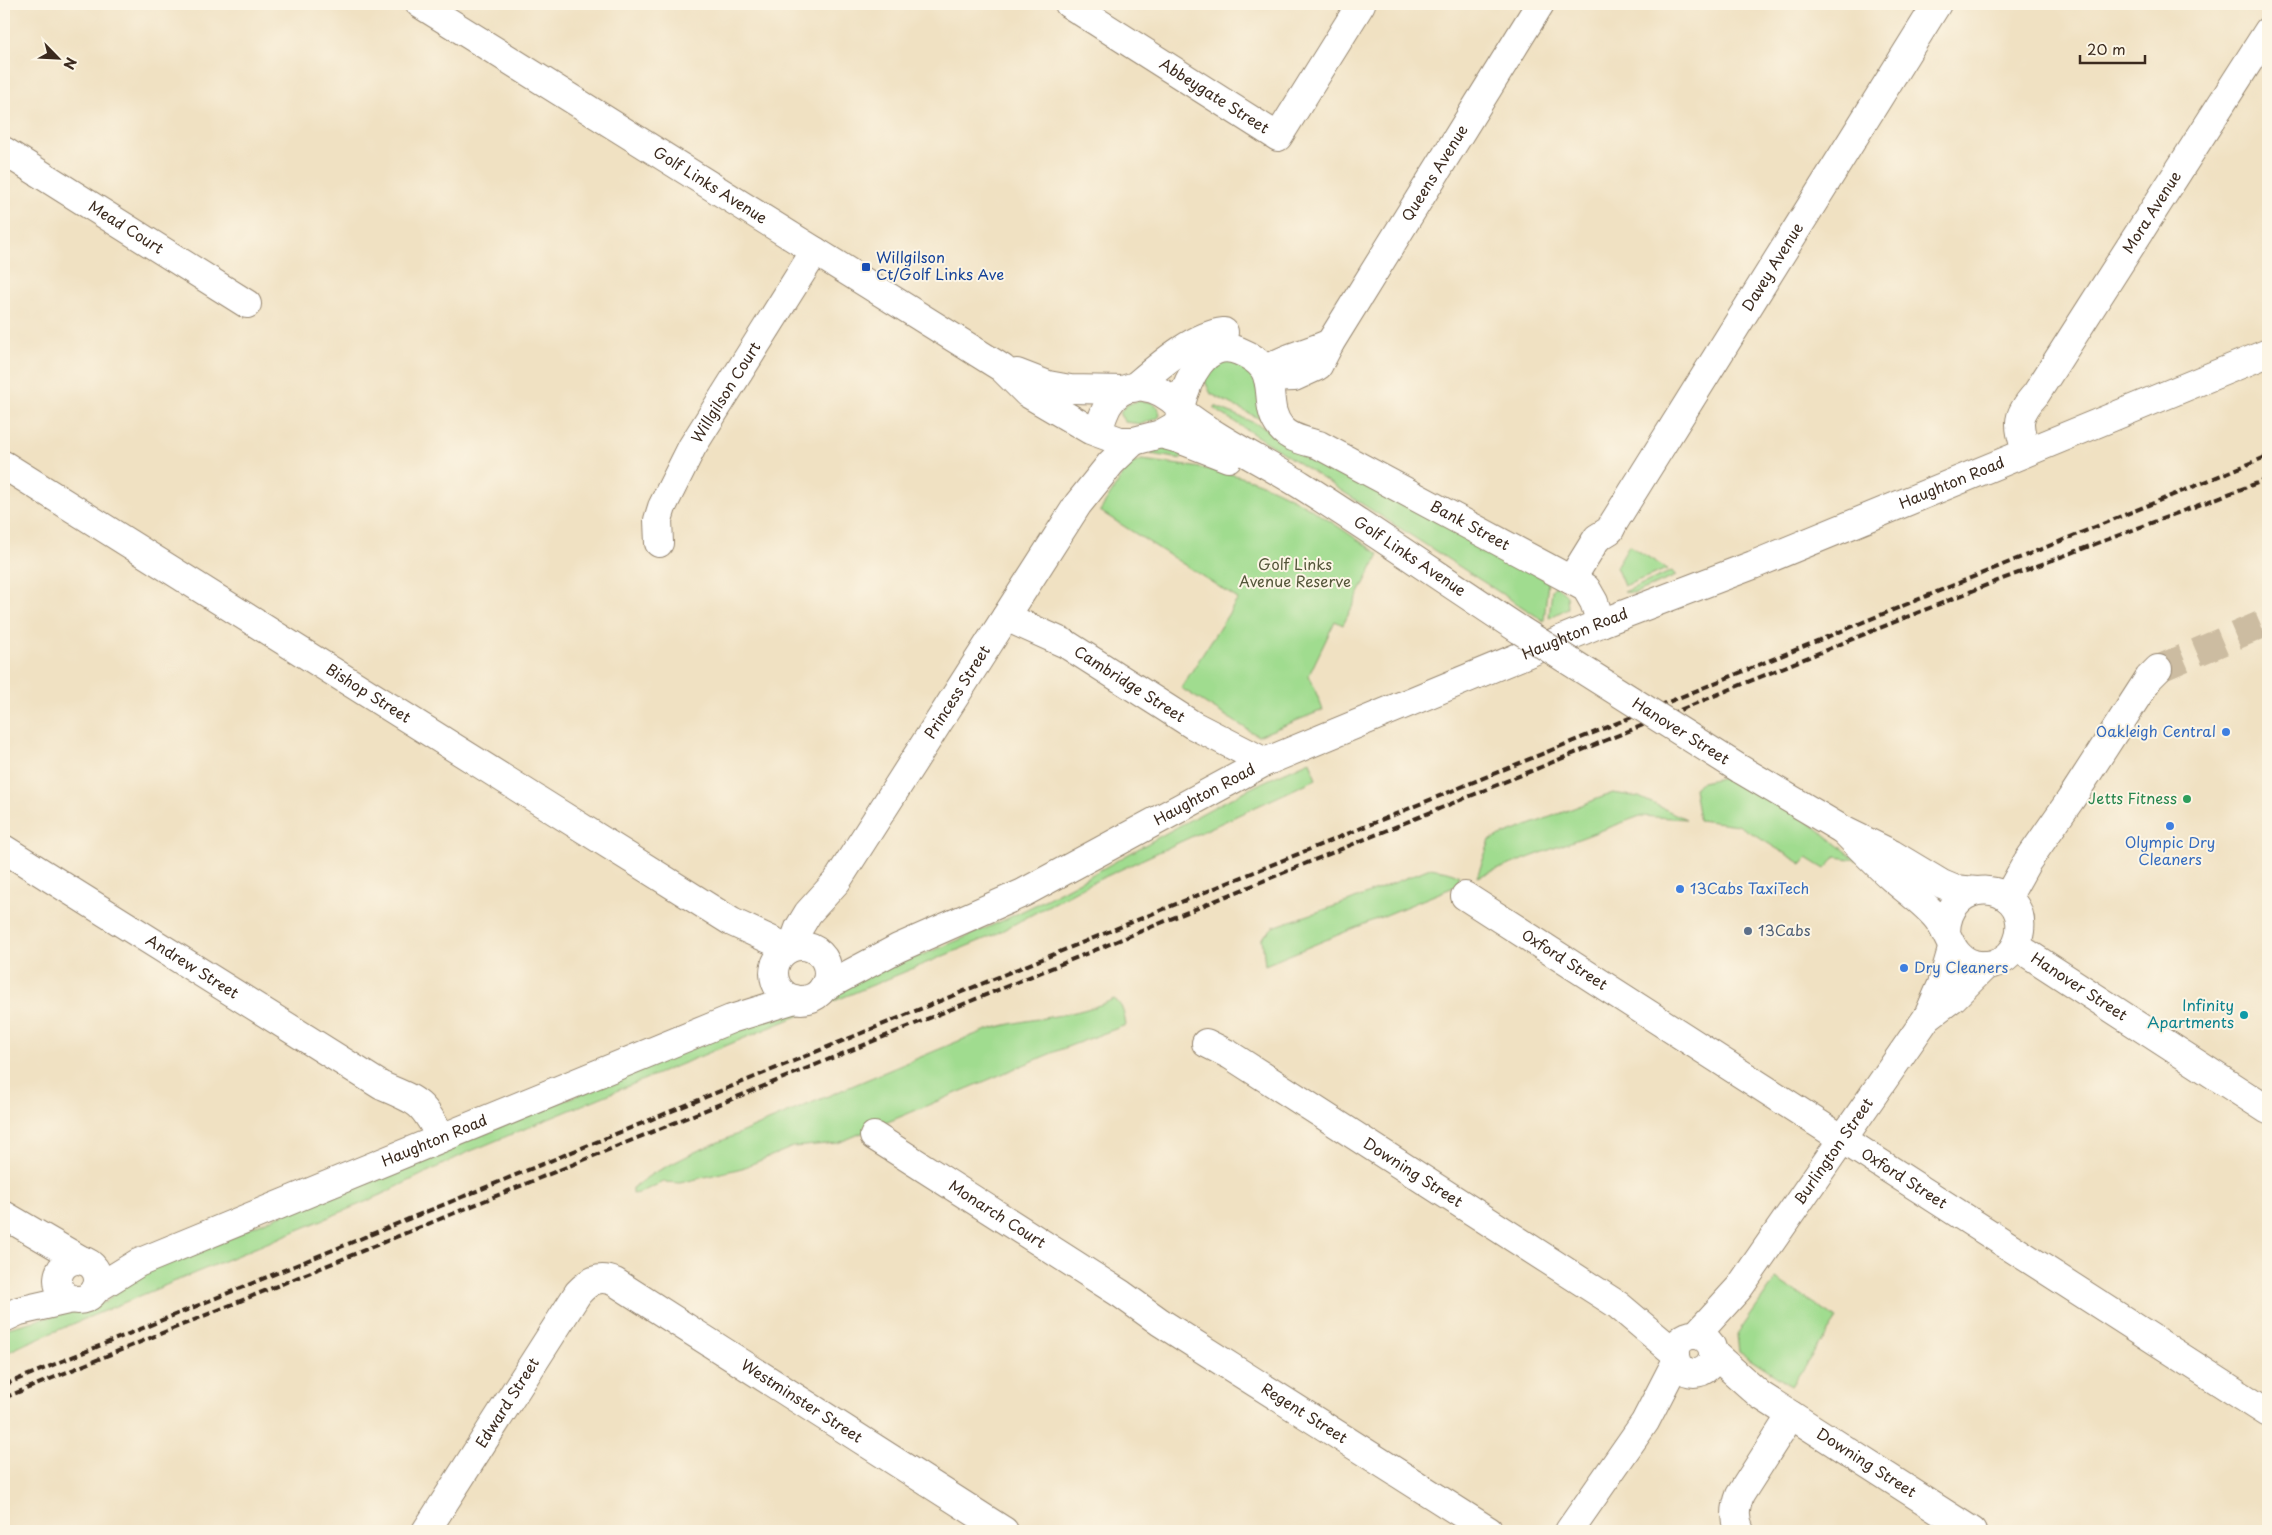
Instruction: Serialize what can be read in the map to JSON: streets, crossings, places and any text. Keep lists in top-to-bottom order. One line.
{"streets":{"street":["Abbeygate Street","Queens Avenue","Golf Links Avenue","Mora Avenue","Mead Court","Davey Avenue","Willgilson Court","Haughton Road","Bank Street","Cambridge Street","Princess Street","Bishop Street","Hanover Street","Oxford Street","Andrew Street","Burlington Street","Downing Street","Monarch Court","Edward Street","Westminster Street","Regent Street"]},"crossings":[["Queens Avenue","Bank Street"],["Golf Links Avenue","Willgilson Court"],["Golf Links Avenue","Princess Street"],["Golf Links Avenue","Hanover Street"],["Mora Avenue","Haughton Road"],["Davey Avenue","Bank Street"],["Haughton Road","Cambridge Street"],["Haughton Road","Princess Street"],["Haughton Road","Bishop Street"],["Haughton Road","Andrew Street"],["Cambridge Street","Princess Street"],["Princess Street","Bishop Street"],["Hanover Street","Burlington Street"],["Oxford Street","Burlington Street"],["Burlington Street","Downing Street"],["Monarch Court","Regent Street"],["Edward Street","Westminster Street"]],"parks":["Golf Links Avenue Reserve"],"places":{"transit":["Willgilson Ct/Golf Links Ave"],"other":["Oakleigh Central","Jetts Fitness","Olympic Dry Cleaners","13Cabs TaxiTech","13Cabs","Dry Cleaners","Infinity Apartments"]},"scale_bar":"20 m","north":"bottom right"}
